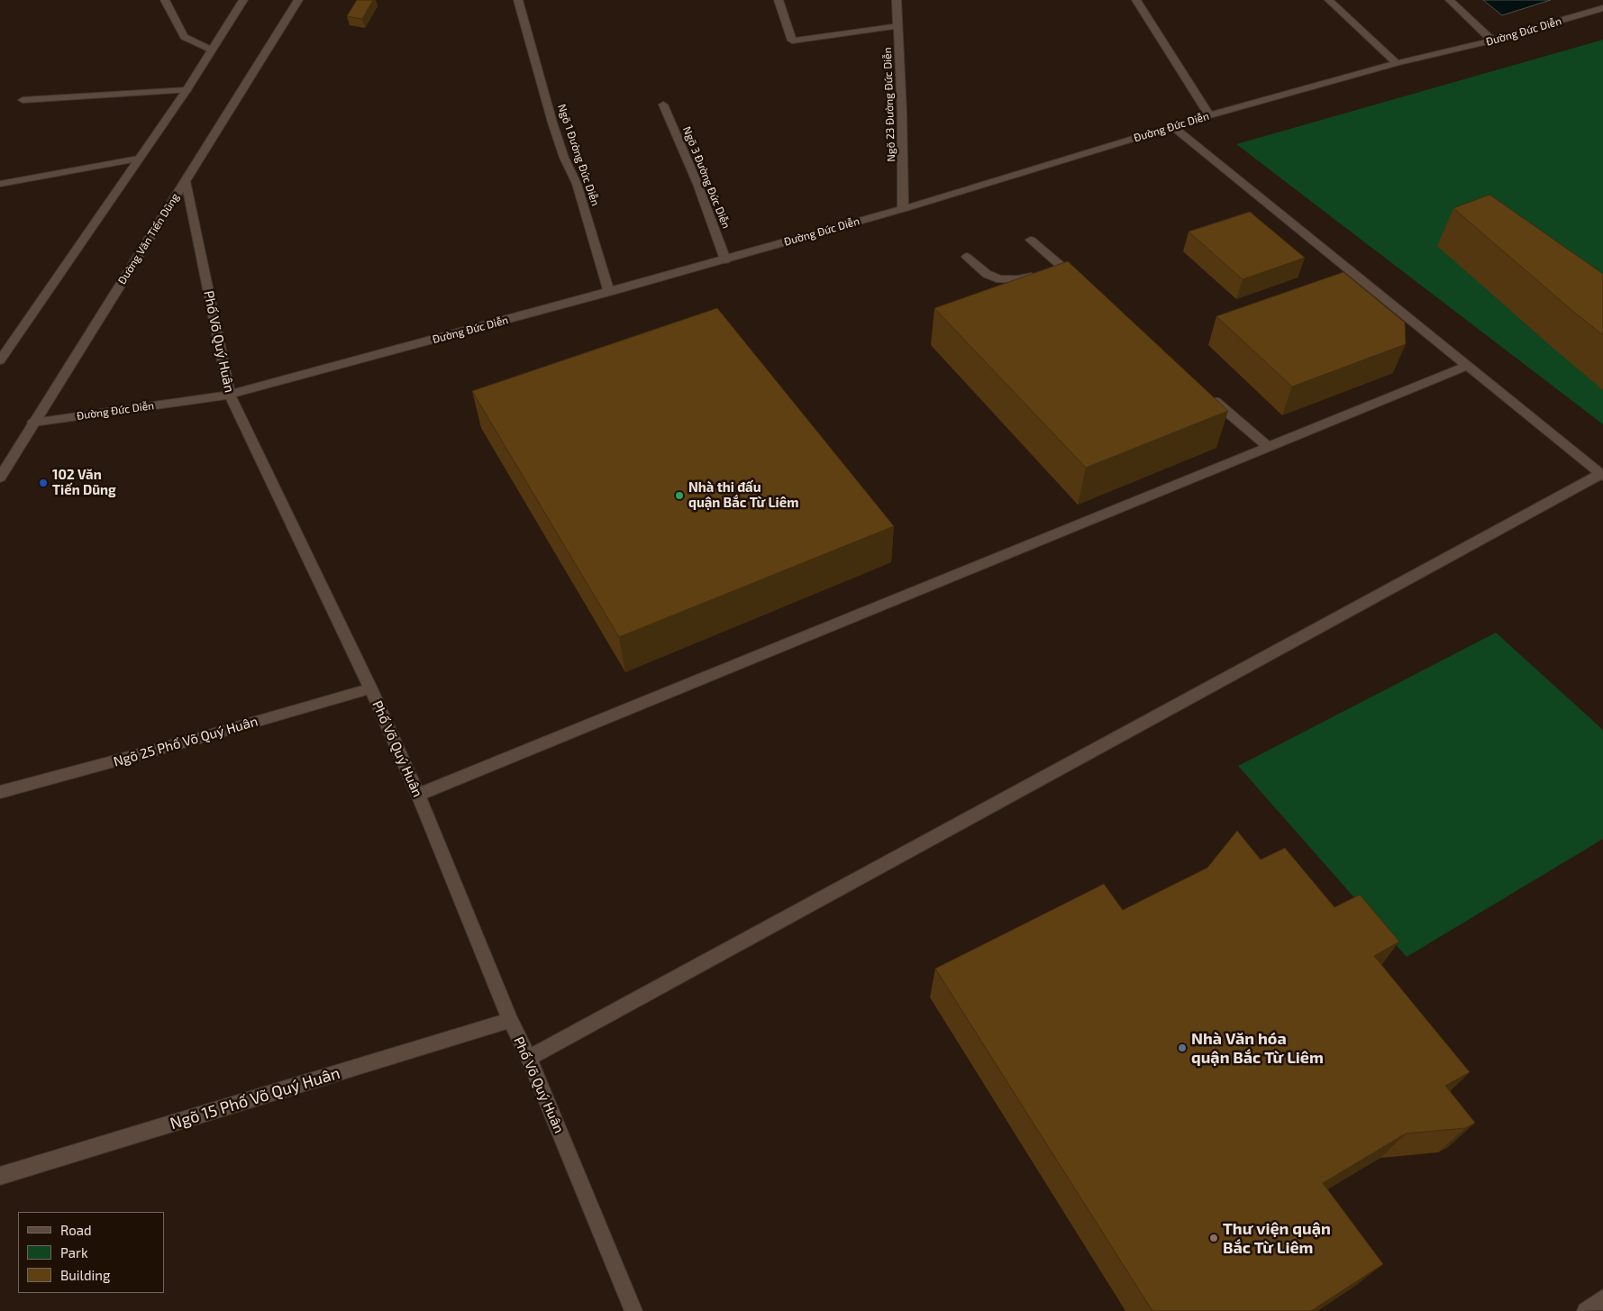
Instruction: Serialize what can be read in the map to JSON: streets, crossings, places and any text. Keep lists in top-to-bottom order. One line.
{"streets":{"street":["Đường Đức Diễn","Ngõ 23 Đường Đức Diễn","Ngõ 1 Đường Đức Diễn","Ngõ 3 Đường Đức Diễn","Đường Văn Tiến Dũng","Phố Võ Quý Huân","Ngõ 25 Phố Võ Quý Huân","Ngõ 15 Phố Võ Quý Huân"]},"crossings":[["Đường Đức Diễn","Ngõ 23 Đường Đức Diễn"],["Đường Đức Diễn","Ngõ 1 Đường Đức Diễn"],["Đường Đức Diễn","Ngõ 3 Đường Đức Diễn"],["Đường Đức Diễn","Đường Văn Tiến Dũng"],["Đường Đức Diễn","Phố Võ Quý Huân"],["Đường Văn Tiến Dũng","Phố Võ Quý Huân"],["Phố Võ Quý Huân","Ngõ 25 Phố Võ Quý Huân"],["Phố Võ Quý Huân","Ngõ 15 Phố Võ Quý Huân"]],"places":["102 Văn Tiến Dũng","Nhà thi đấu quận Bắc Từ Liêm","Nhà Văn hóa quận Bắc Từ Liêm","Thư viện quận Bắc Từ Liêm"],"legend":["Road","Park","Building"]}
